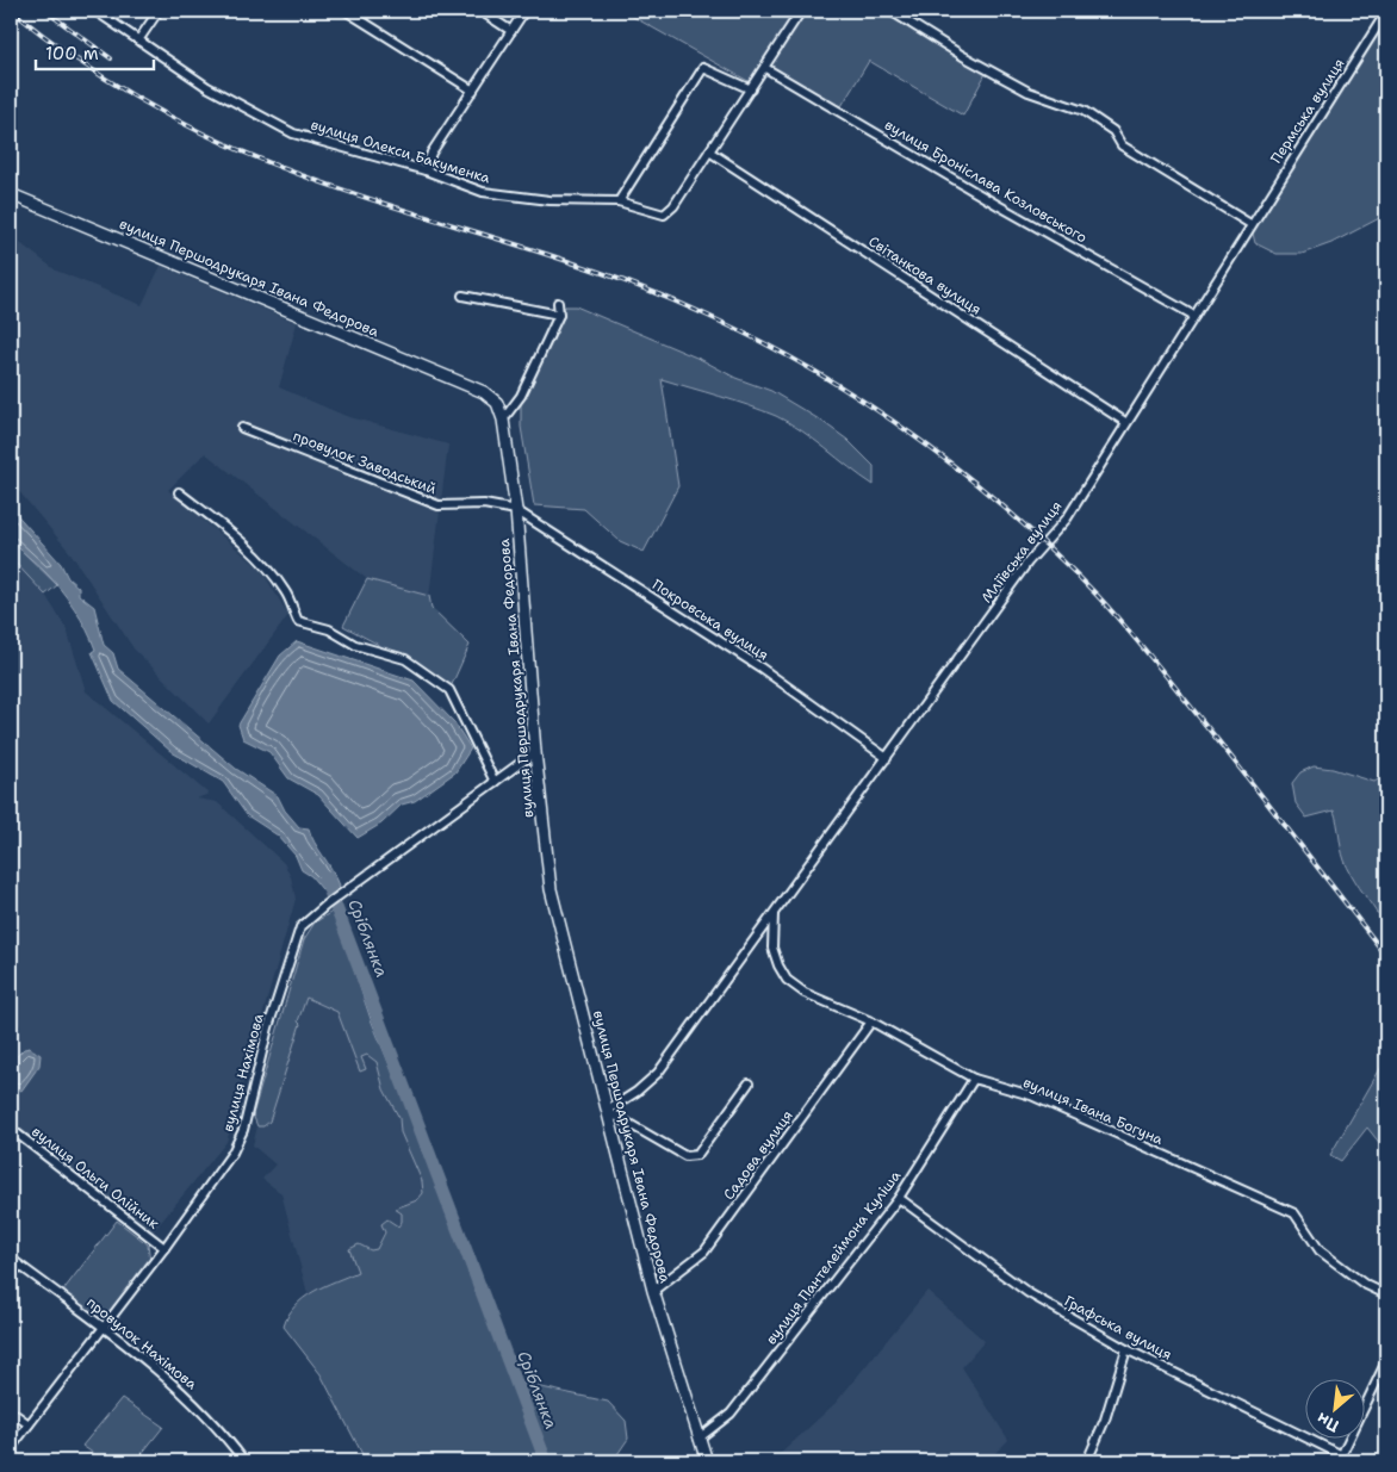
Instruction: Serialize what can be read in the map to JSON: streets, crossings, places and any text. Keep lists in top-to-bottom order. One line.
{"streets":{"street":["Пермська вулиця","вулиця Олекси Бакуменка","вулиця Броніслава Козловського","Світанкова вулиця","вулиця Першодрукаря Івана Федорова","провулок Заводський","Мліївська вулиця","Покровська вулиця","вулиця Нахімова","вулиця Івана Богуна","Садова вулиця","вулиця Ольги Олійник","вулиця Пантелеймона Куліша","Графська вулиця","провулок Нахімова"]},"crossings":[["Пермська вулиця","Мліївська вулиця"],["вулиця Олекси Бакуменка","вулиця Броніслава Козловського"],["вулиця Олекси Бакуменка","Світанкова вулиця"],["вулиця Броніслава Козловського","Мліївська вулиця"],["Світанкова вулиця","Мліївська вулиця"],["вулиця Першодрукаря Івана Федорова","провулок Заводський"],["вулиця Першодрукаря Івана Федорова","Покровська вулиця"],["вулиця Першодрукаря Івана Федорова","вулиця Нахімова"],["вулиця Першодрукаря Івана Федорова","Садова вулиця"],["вулиця Першодрукаря Івана Федорова","вулиця Пантелеймона Куліша"],["провулок Заводський","Покровська вулиця"],["Мліївська вулиця","Покровська вулиця"],["Мліївська вулиця","вулиця Івана Богуна"],["вулиця Нахімова","вулиця Ольги Олійник"],["вулиця Нахімова","провулок Нахімова"],["вулиця Івана Богуна","Садова вулиця"],["вулиця Івана Богуна","вулиця Пантелеймона Куліша"],["вулиця Пантелеймона Куліша","Графська вулиця"]],"water":["Сріблянка"],"scale_bar":"100 m","north":"bottom left"}
